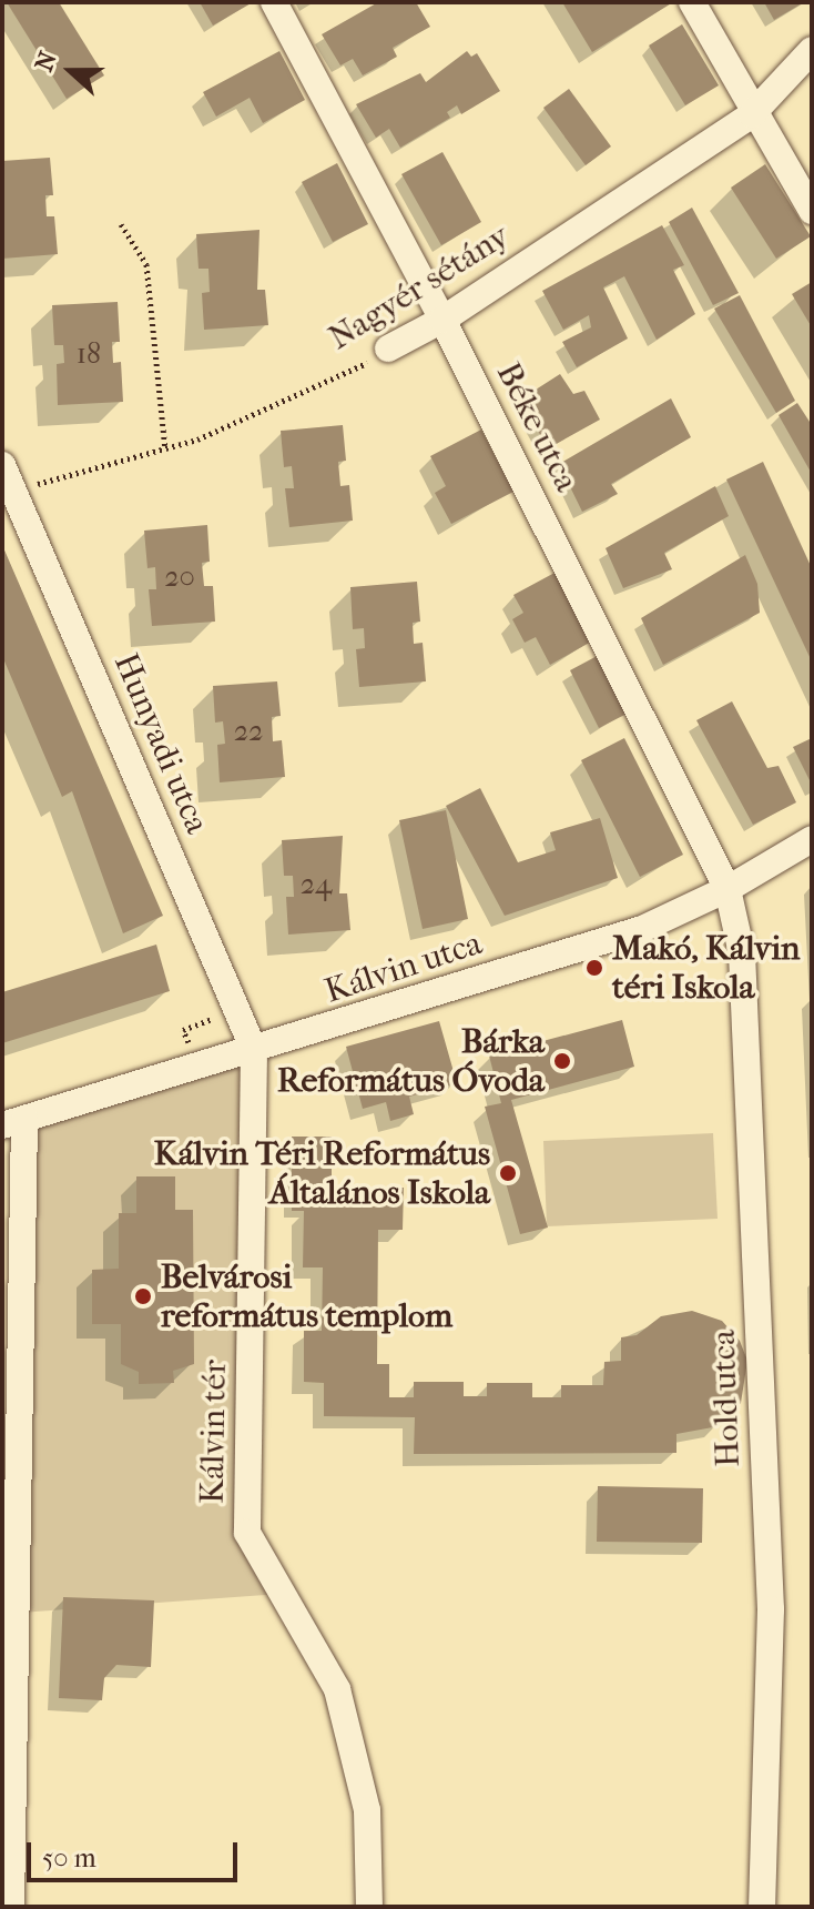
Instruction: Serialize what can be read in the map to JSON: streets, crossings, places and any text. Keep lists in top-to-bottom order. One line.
{"streets":{"street":["Nagyér sétány","Béke utca","Hunyadi utca","Kálvin utca","Hold utca","Kálvin tér"]},"crossings":[["Nagyér sétány","Béke utca"],["Nagyér sétány","Hunyadi utca"],["Béke utca","Kálvin utca"],["Béke utca","Hold utca"],["Hunyadi utca","Kálvin utca"],["Hunyadi utca","Kálvin tér"],["Kálvin utca","Hold utca"],["Kálvin utca","Kálvin tér"]],"places":["Makó, Kálvin téri Iskola","Bárka Református Óvoda","Kálvin Téri Református Általános Iskola","Belvárosi református templom"],"house_numbers":["18","20","22","24"],"scale_bar":"50 m","north":"left"}
